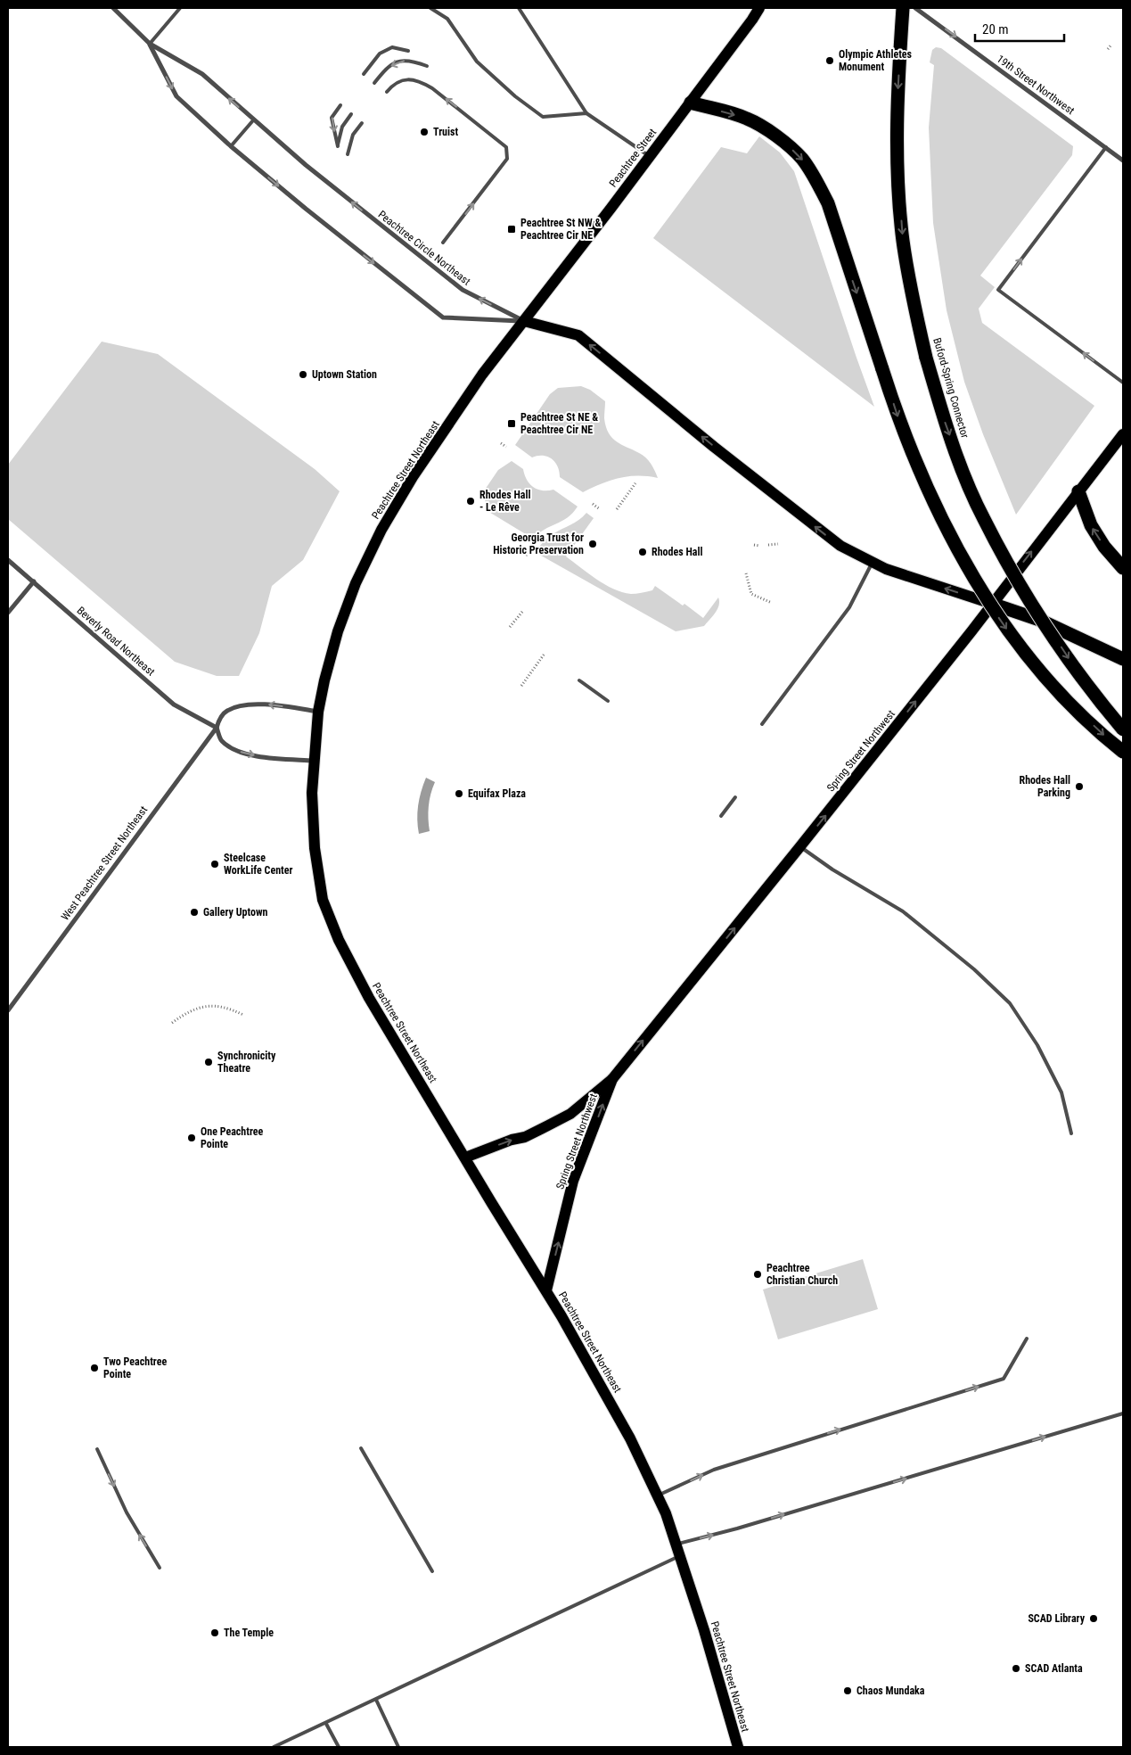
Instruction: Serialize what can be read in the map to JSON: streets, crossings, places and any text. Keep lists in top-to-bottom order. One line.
{"streets":{"highway":["Buford-Spring Connector"],"main road":["Peachtree Street","Peachtree Street Northeast","Spring Street Northwest"],"street":["19th Street Northwest","Peachtree Circle Northeast","Beverly Road Northeast","West Peachtree Street Northeast"]},"crossings":[["Peachtree Street","Peachtree Circle Northeast"],["Peachtree Street","Peachtree Street Northeast"],["Peachtree Circle Northeast","Peachtree Street Northeast"],["Peachtree Street Northeast","Spring Street Northwest"],["Peachtree Street Northeast","West Peachtree Street Northeast"],["Beverly Road Northeast","West Peachtree Street Northeast"]],"one_way":["19th Street Northwest","Spring Street Northwest"],"places":{"other":["Olympic Athletes Monument","Truist","Uptown Station","Rhodes Hall - Le Rêve","Georgia Trust for Historic Preservation","Rhodes Hall","Rhodes Hall Parking","Equifax Plaza","Steelcase WorkLife Center","Gallery Uptown","Synchronicity Theatre","One Peachtree Pointe","Peachtree Christian Church","Two Peachtree Pointe","SCAD Library","The Temple","SCAD Atlanta","Chaos Mundaka"],"transit":["Peachtree St NW & Peachtree Cir NE","Peachtree St NE & Peachtree Cir NE"]},"scale_bar":"20 m"}
